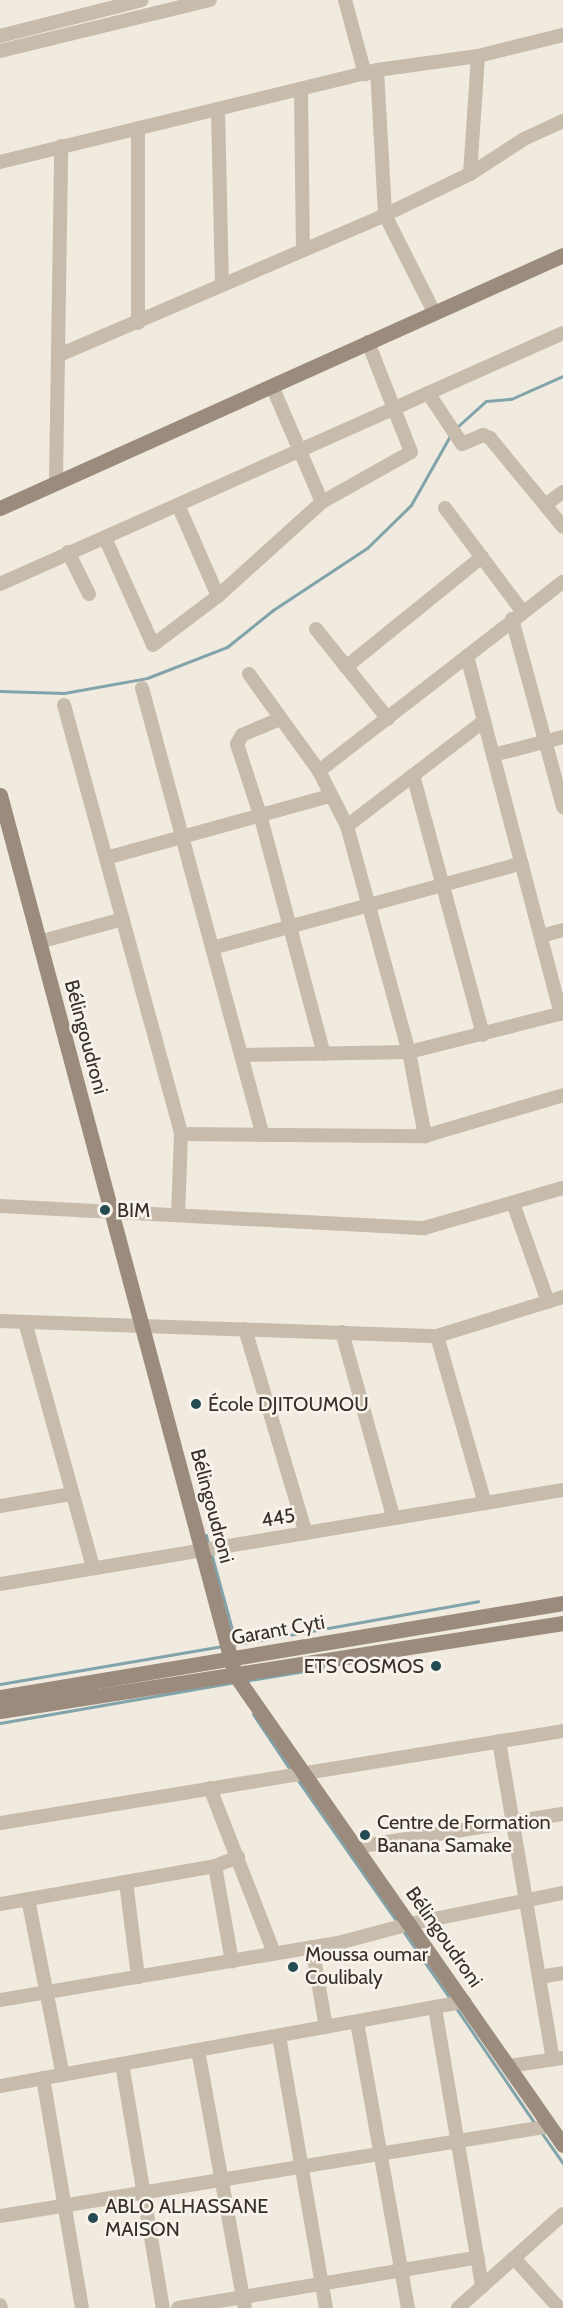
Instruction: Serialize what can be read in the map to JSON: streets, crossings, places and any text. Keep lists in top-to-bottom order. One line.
{"streets":{"street":["Bélingoudroni","445","Garant Cyti"]},"crossings":[["Bélingoudroni","445"],["Bélingoudroni","Garant Cyti"]],"places":["BIM","École DJITOUMOU","ETS COSMOS","Centre de Formation Banana Samake","Moussa oumar Coulibaly","ABLO ALHASSANE MAISON"]}
